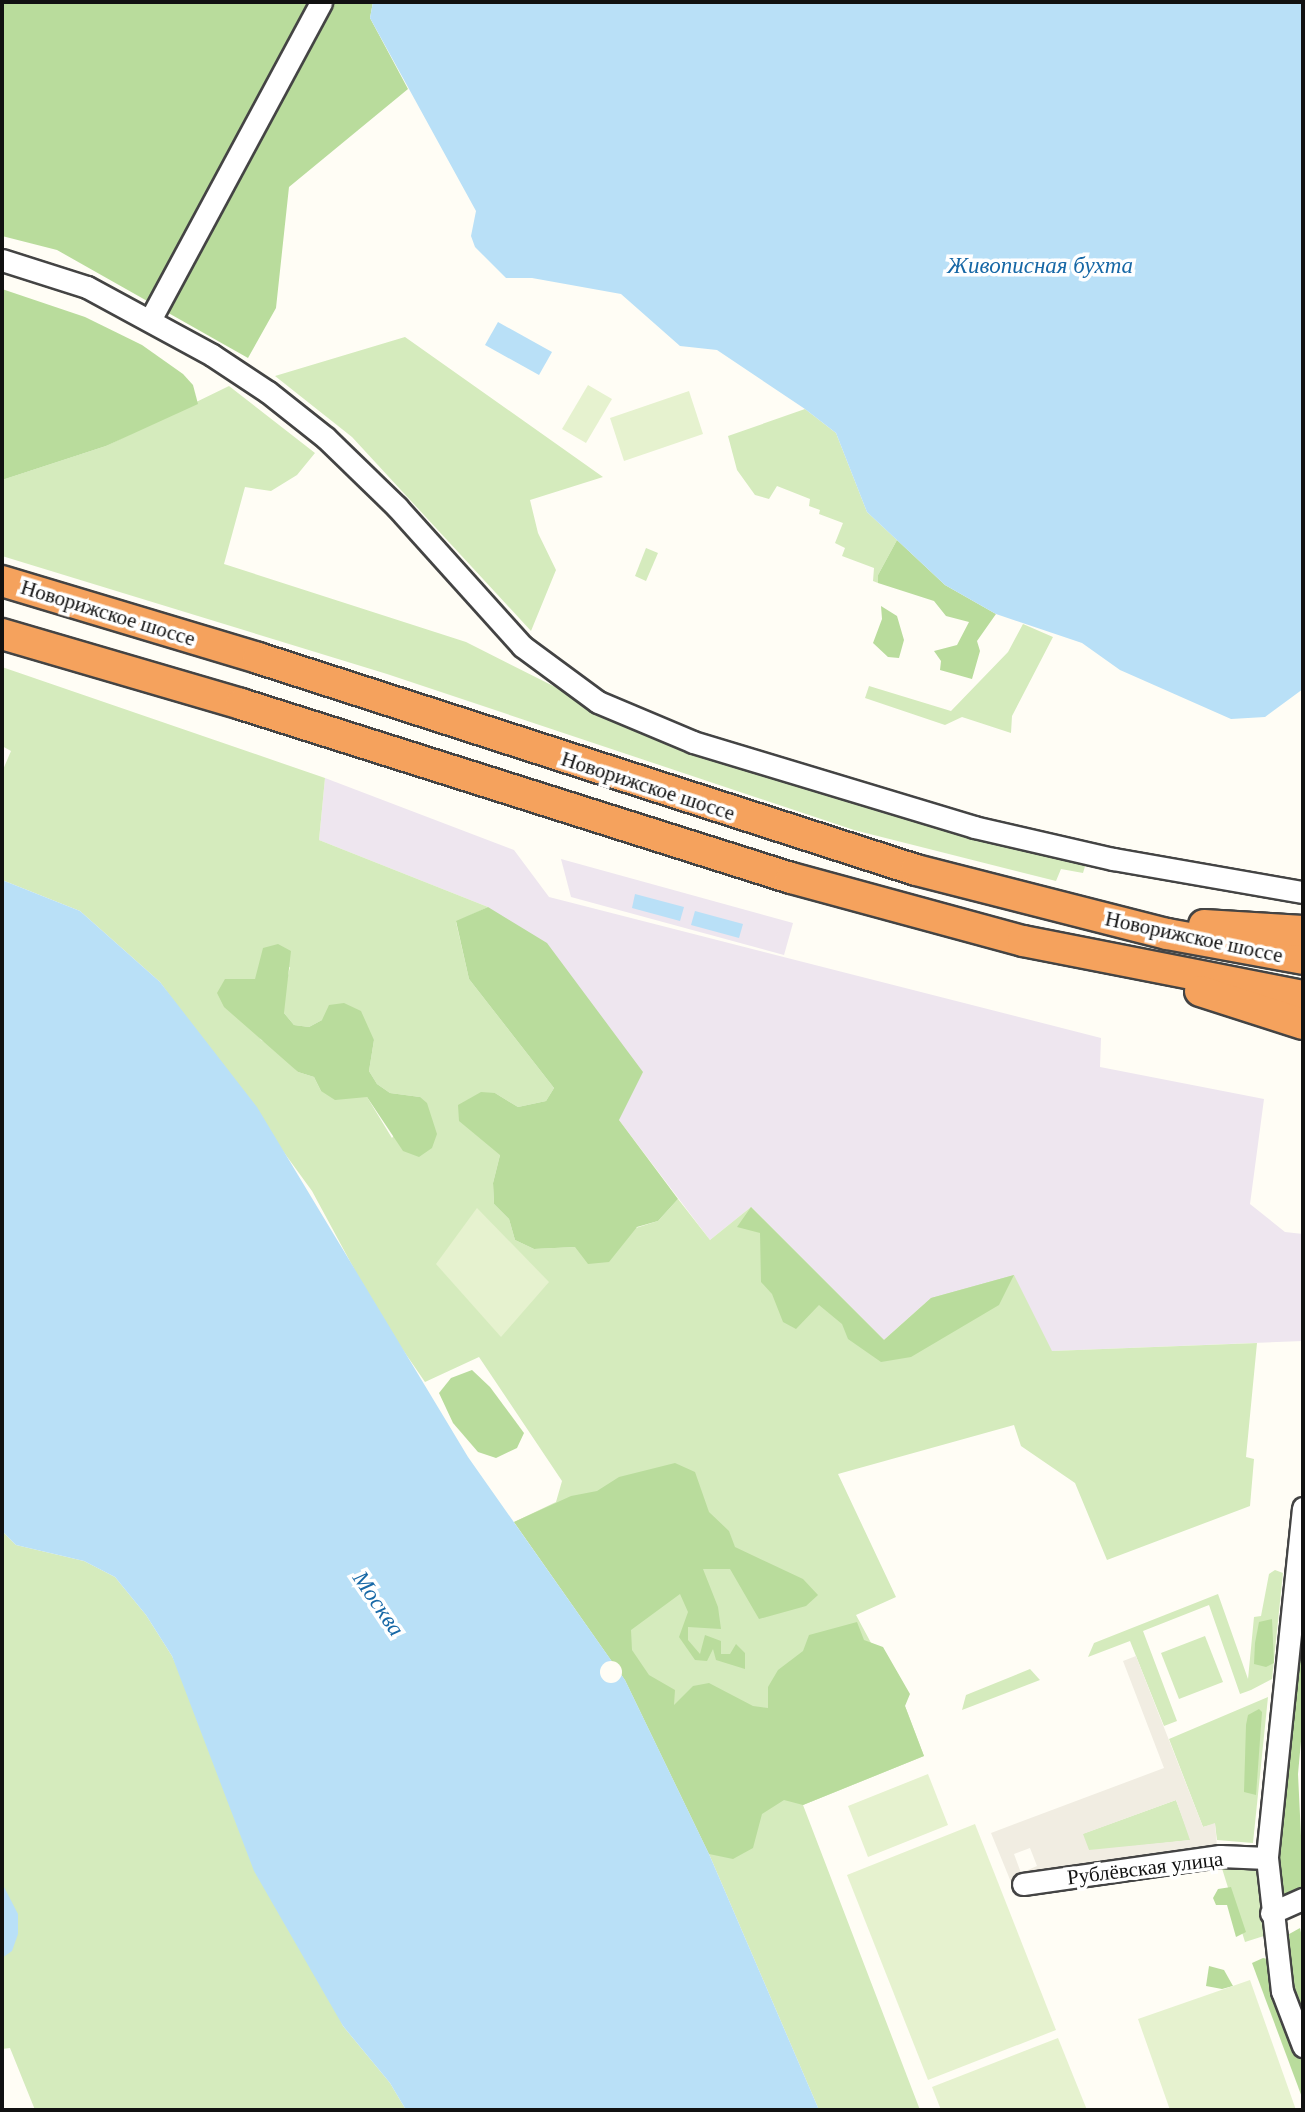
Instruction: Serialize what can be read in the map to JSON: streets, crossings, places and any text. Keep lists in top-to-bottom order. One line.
{"streets":{"highway":["Новорижское шоссе"],"street":["Рублёвская улица"]},"water":["Живописная бухта","Москва"]}
